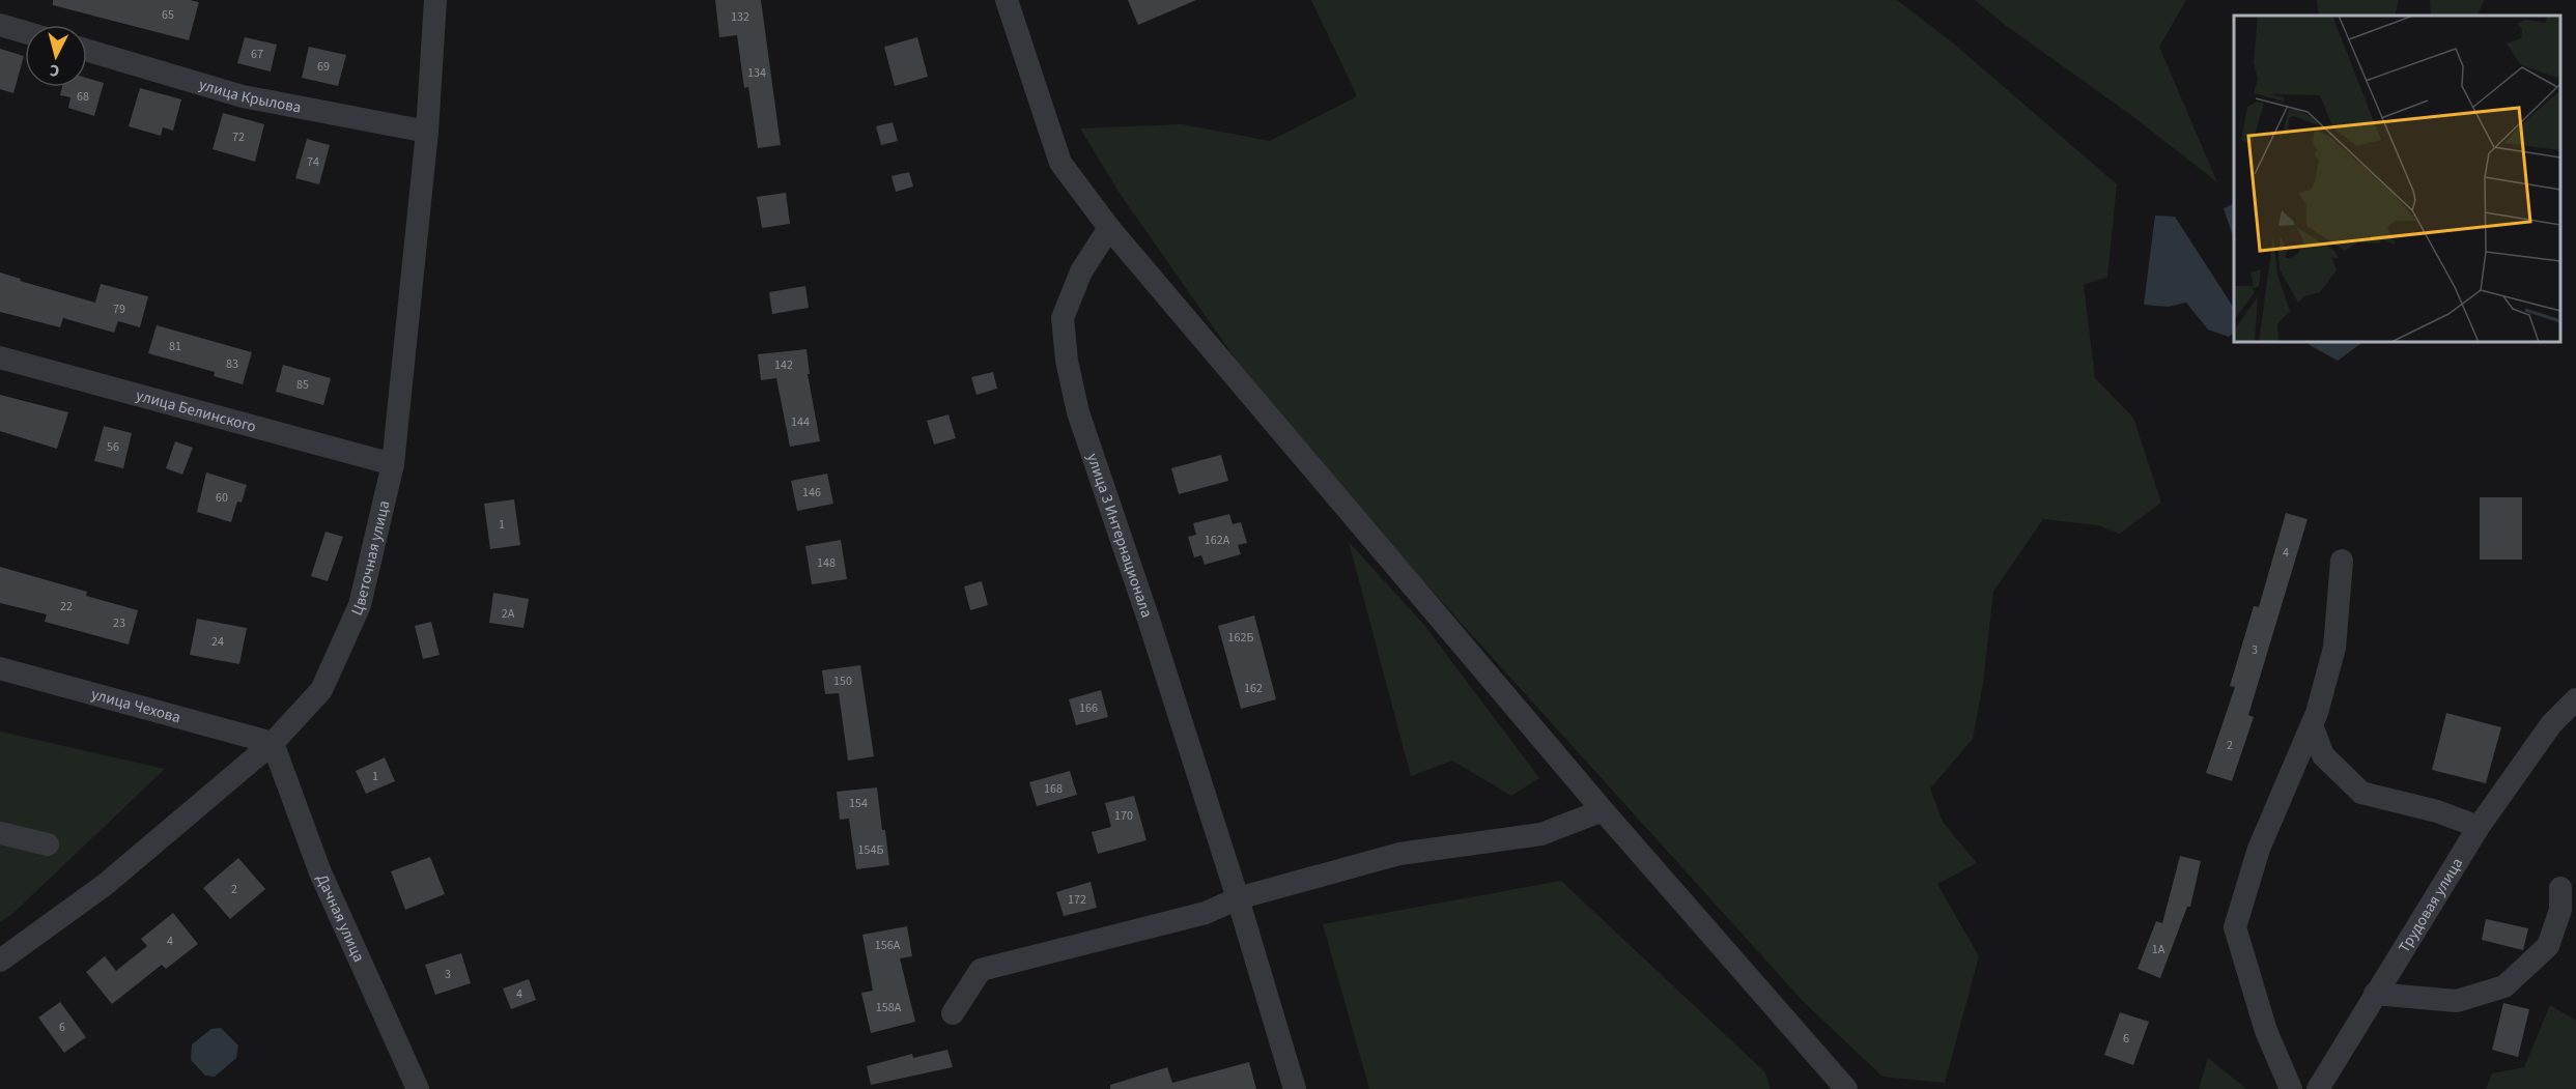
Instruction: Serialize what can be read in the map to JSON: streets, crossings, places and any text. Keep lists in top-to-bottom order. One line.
{"streets":{"street":["улица Крылова","улица Белинского","улица 3 Интернационала","Цветочная улица","улица Чехова","Трудовая улица","Дачная улица"]},"crossings":[["улица Крылова","Цветочная улица"],["улица Белинского","Цветочная улица"],["Цветочная улица","улица Чехова"],["Цветочная улица","Дачная улица"],["улица Чехова","Дачная улица"]],"house_numbers":["65","132","67","69","134","68","72","74","79","81","83","142","85","144","56","146","60","1","162А","4","148","22","2А","23","162Б","24","3","150","162","166","2","1","168","154","170","154Б","2","172","4","156А","1А","3","4","158А","6","6"],"north":"bottom"}
